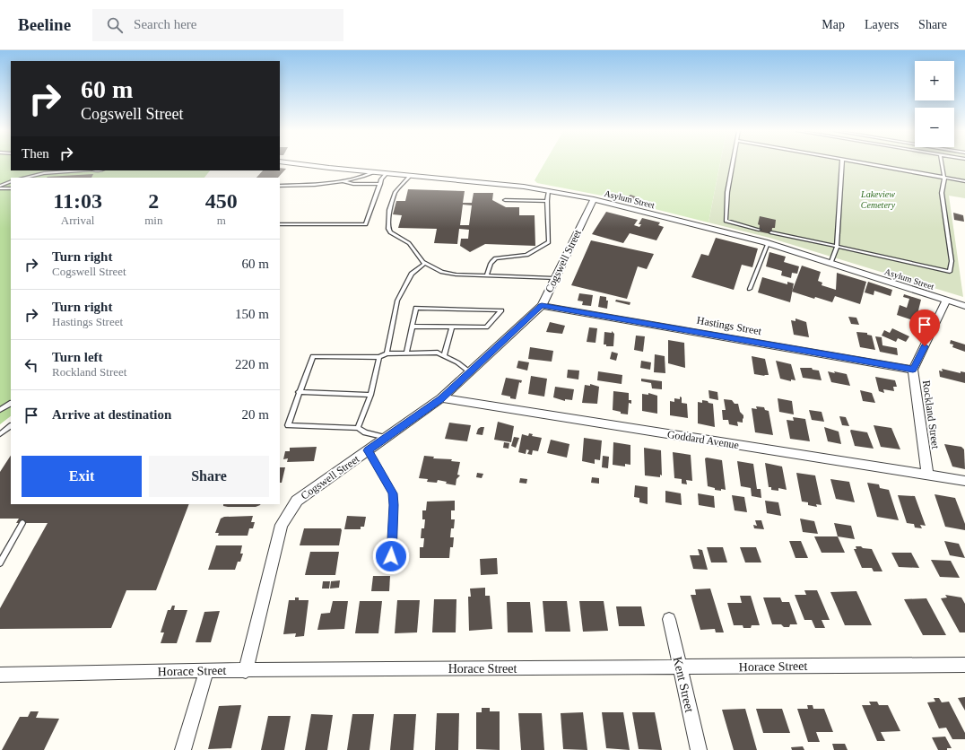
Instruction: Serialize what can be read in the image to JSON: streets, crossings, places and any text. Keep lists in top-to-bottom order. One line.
{"streets":{"street":["Asylum Street","Cogswell Street","Hastings Street","Rockland Street","Goddard Avenue","Horace Street","Kent Street"]},"crossings":[["Asylum Street","Cogswell Street"],["Asylum Street","Rockland Street"],["Cogswell Street","Hastings Street"],["Cogswell Street","Goddard Avenue"],["Cogswell Street","Horace Street"],["Hastings Street","Rockland Street"],["Rockland Street","Goddard Avenue"],["Horace Street","Kent Street"]],"parks":["Lakeview Cemetery"],"page":{"header":"Beeline","search":"Search here","nav":["Map","Layers","Share"],"map_buttons":["+","−"],"turn":["60 m","Cogswell Street"],"then":"Then","eta":["11:03","Arrival","2","min","450","m"],"list":[{"name":"Turn right","note":"Cogswell Street","value":"60 m"},{"name":"Turn right","note":"Hastings Street","value":"150 m"},{"name":"Turn left","note":"Rockland Street","value":"220 m"},{"name":"Arrive at destination","value":"20 m"}],"buttons":["Exit","Share"]}}
